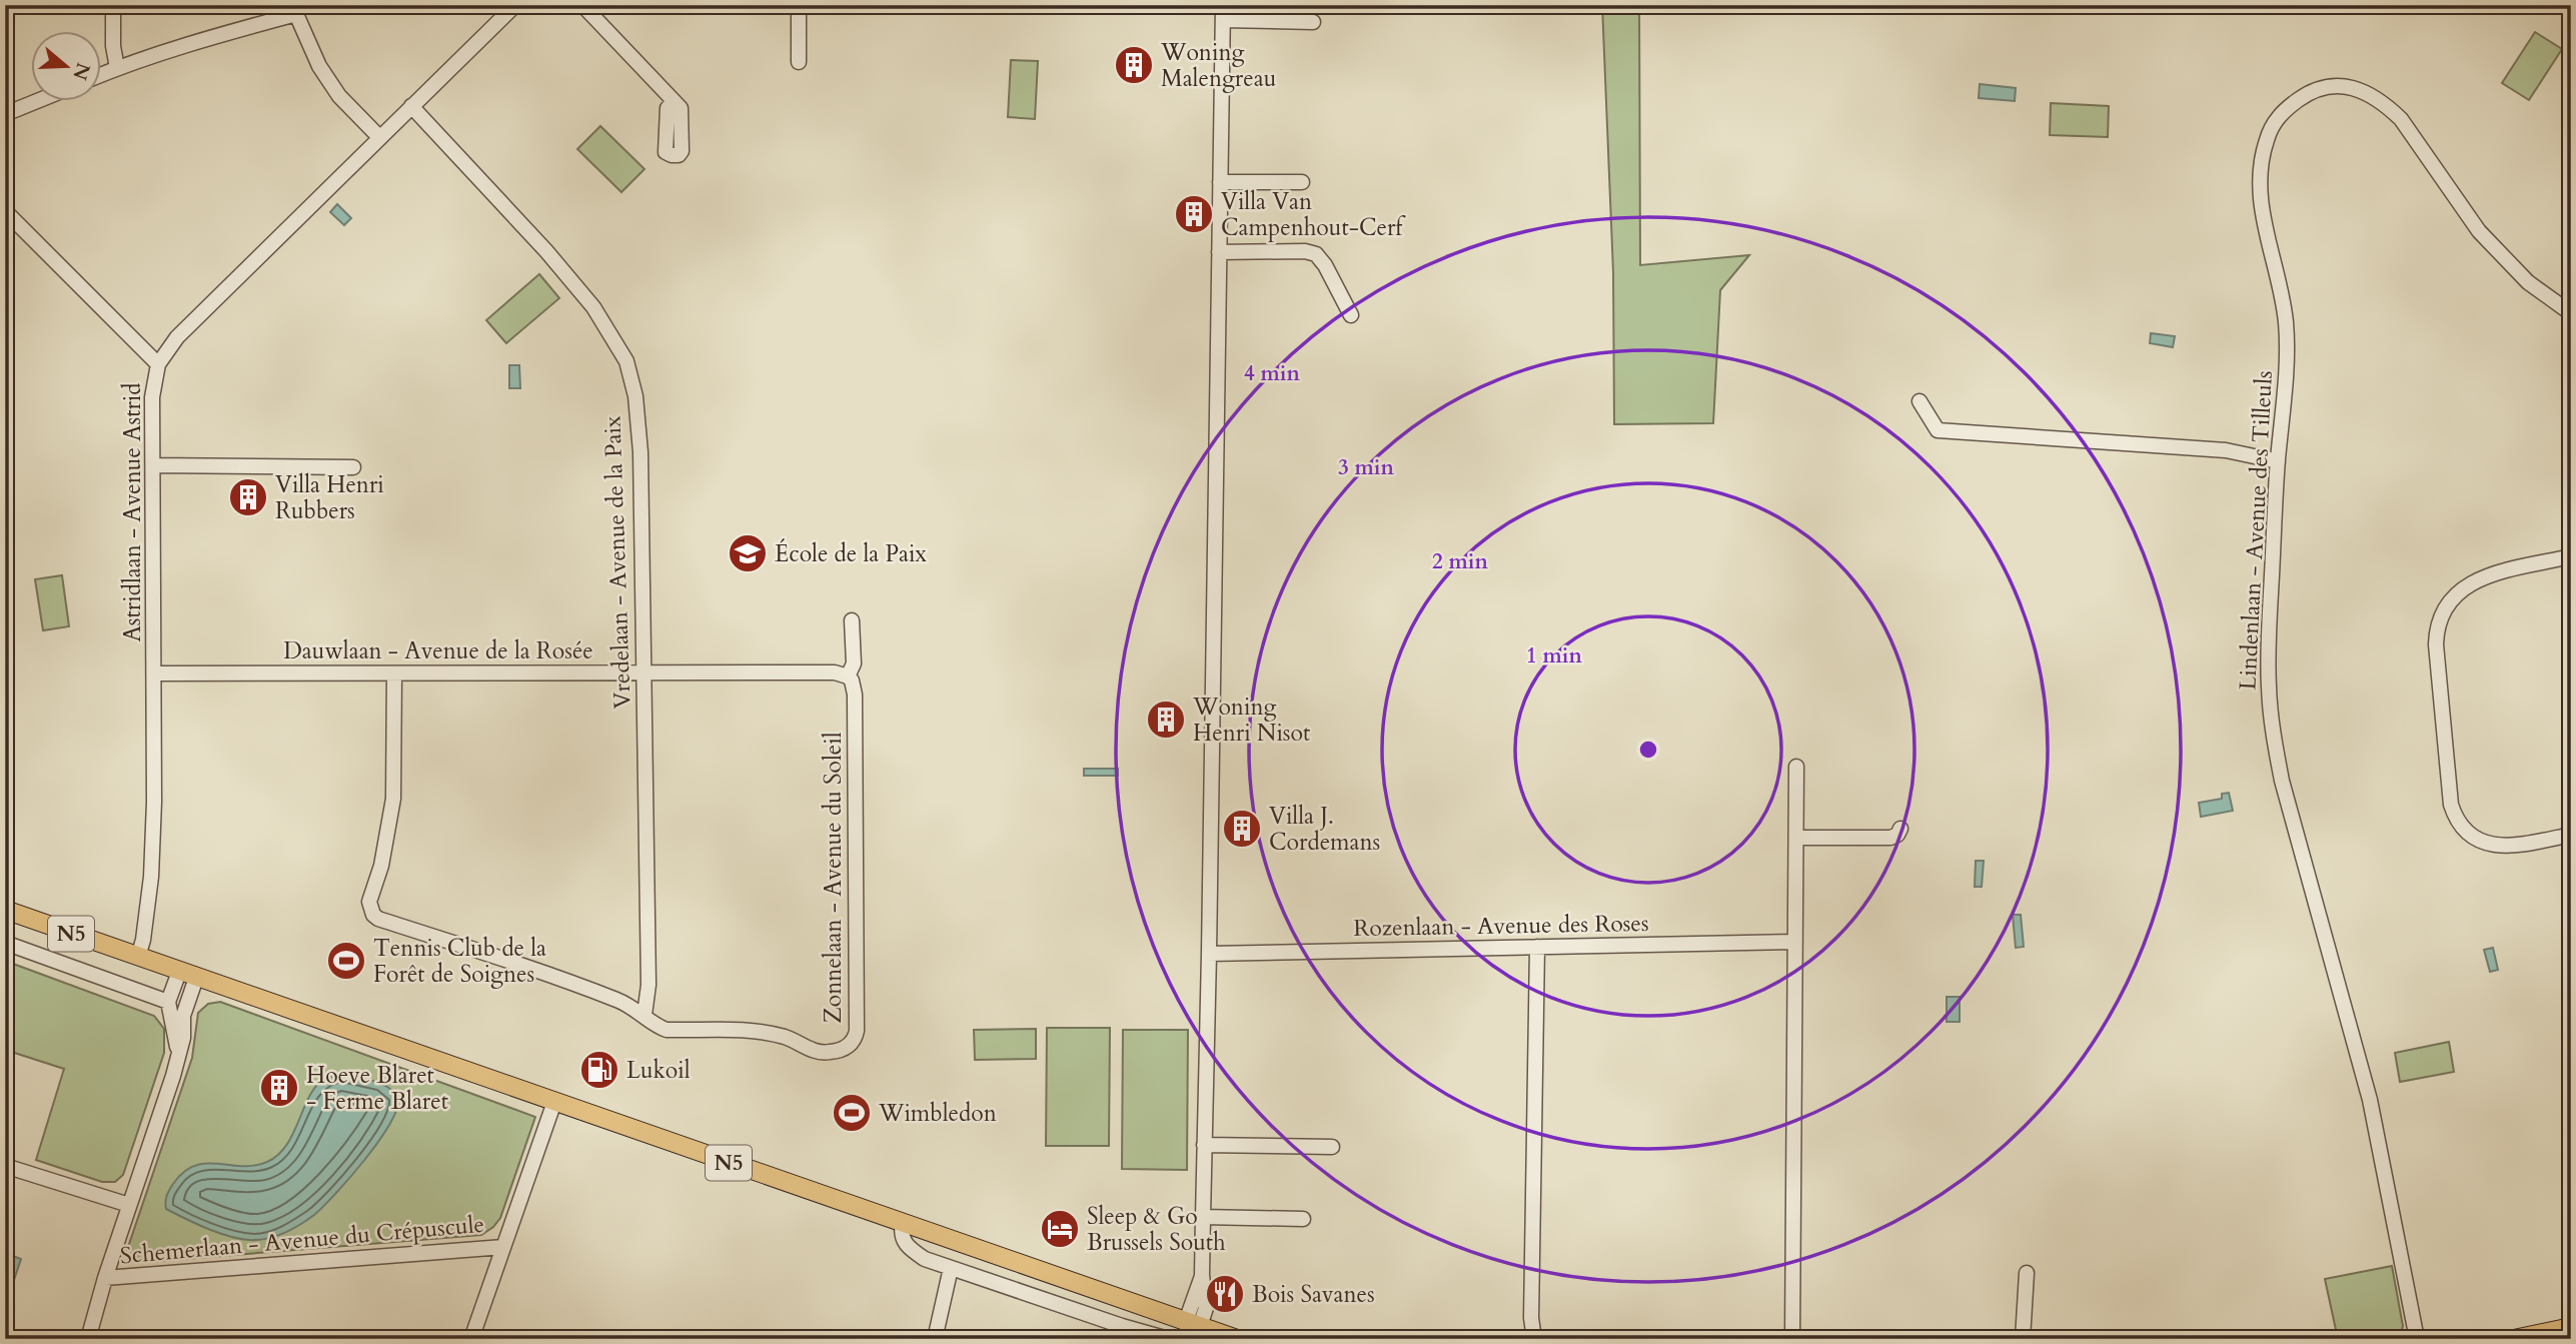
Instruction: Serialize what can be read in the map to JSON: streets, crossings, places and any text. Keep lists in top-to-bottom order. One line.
{"streets":{"main road":["N5"],"street":["Astridlaan - Avenue Astrid","Lindenlaan - Avenue des Tilleuls","Vredelaan - Avenue de la Paix","Dauwlaan - Avenue de la Rosée","Zonnelaan - Avenue du Soleil","Rozenlaan - Avenue des Roses","Schemerlaan - Avenue du Crépuscule"]},"crossings":[["Astridlaan - Avenue Astrid","Vredelaan - Avenue de la Paix"],["Astridlaan - Avenue Astrid","Dauwlaan - Avenue de la Rosée"],["Astridlaan - Avenue Astrid","N5"],["Vredelaan - Avenue de la Paix","Dauwlaan - Avenue de la Rosée"],["Vredelaan - Avenue de la Paix","Zonnelaan - Avenue du Soleil"],["Dauwlaan - Avenue de la Rosée","Zonnelaan - Avenue du Soleil"]],"places":{"building":["Woning Malengreau","Villa Van Campenhout-Cerf","Villa Henri Rubbers","Woning Henri Nisot","Villa J. Cordemans","Hoeve Blaret - Ferme Blaret"],"school or university":["École de la Paix"],"sports":["Tennis Club de la Forêt de Soignes","Wimbledon"],"fuel station":["Lukoil"],"hotel":["Sleep & Go Brussels South"],"restaurant":["Bois Savanes"]},"north":"right","rings":["4 min","3 min","2 min","1 min"]}
